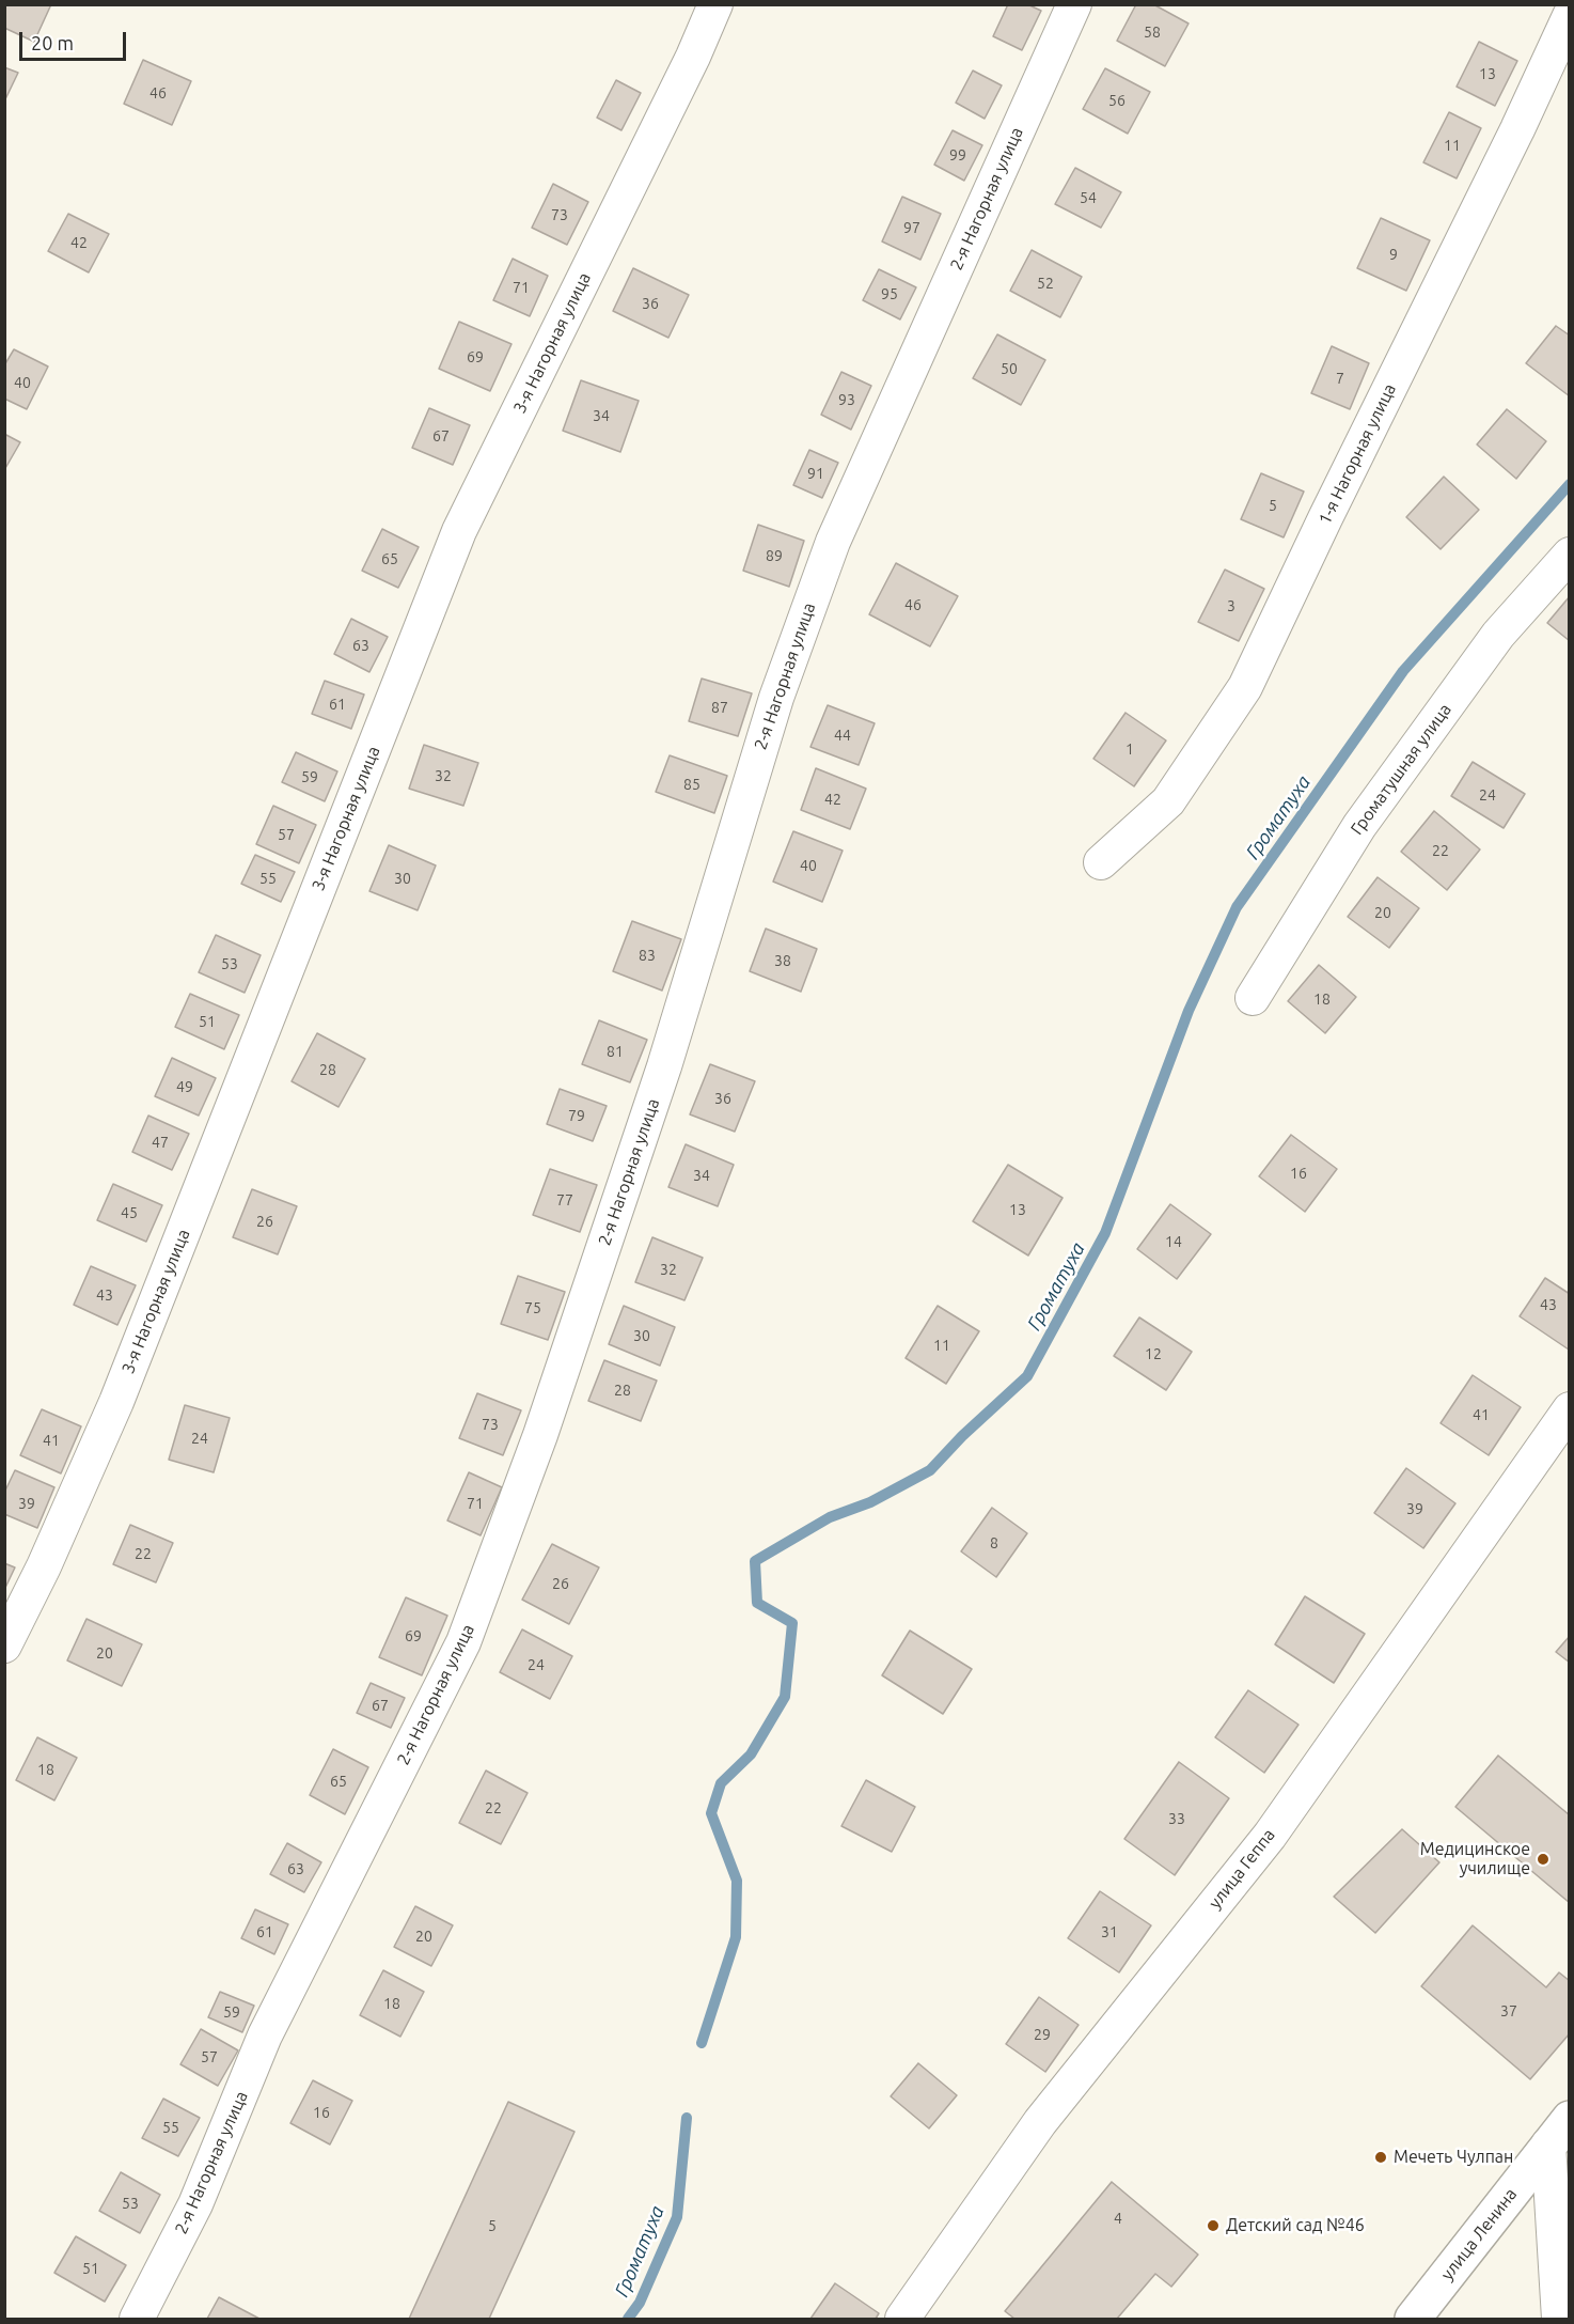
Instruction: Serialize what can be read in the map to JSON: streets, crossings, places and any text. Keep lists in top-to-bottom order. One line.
{"streets":{"main road":["улица Ленина"],"street":["2-я Нагорная улица","3-я Нагорная улица","1-я Нагорная улица","Громатушная улица","улица Геппа"]},"water":["Громатуха"],"places":["Медицинское училище","Мечеть Чулпан","Детский сад №46"],"house_numbers":["58","13","46","56","11","99","54","73","97","42","9","52","71","95","36","69","50","7","40","93","34","67","91","5","89","65","46","3","63","61","87","44","1","32","59","85","24","42","57","22","40","55","30","20","83","38","53","18","51","81","28","49","36","79","47","16","34","77","13","45","26","14","32","43","43","75","30","11","12","28","41","73","24","41","39","71","39","8","22","26","69","20","24","67","18","65","22","33","63","61","31","20","18","37","59","29","57","16","55","53","4","5","51"],"scale_bar":"20 m"}
